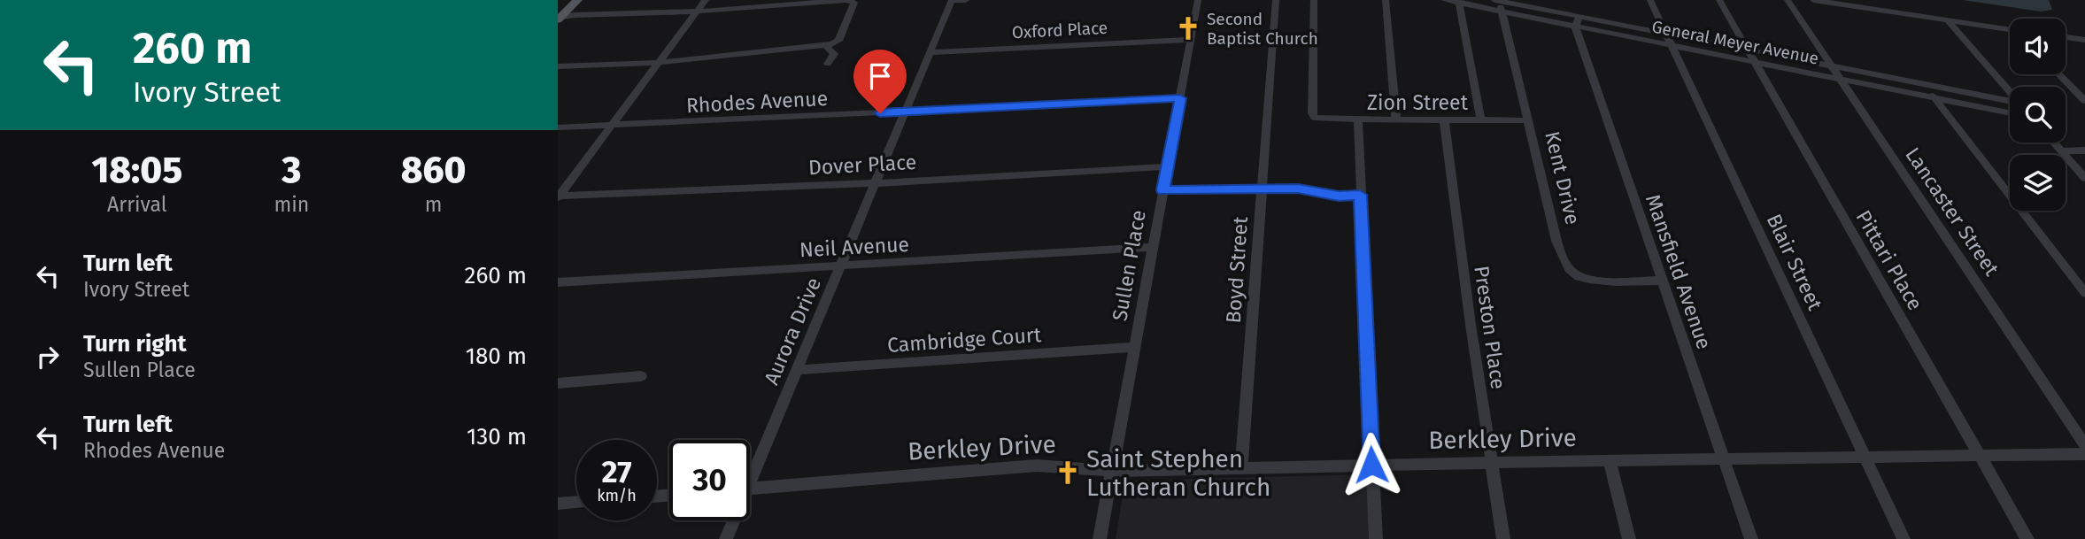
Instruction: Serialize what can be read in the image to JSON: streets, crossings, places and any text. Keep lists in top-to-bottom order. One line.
{"streets":{"street":["Oxford Place","General Meyer Avenue","Rhodes Avenue","Zion Street","Dover Place","Kent Drive","Lancaster Street","Neil Avenue","Pittari Place","Blair Street","Sullen Place","Boyd Street","Mansfield Avenue","Preston Place","Aurora Drive","Cambridge Court","Berkley Drive"]},"crossings":[["Oxford Place","Sullen Place"],["Oxford Place","Aurora Drive"],["General Meyer Avenue","Kent Drive"],["General Meyer Avenue","Lancaster Street"],["General Meyer Avenue","Pittari Place"],["General Meyer Avenue","Blair Street"],["General Meyer Avenue","Mansfield Avenue"],["Rhodes Avenue","Sullen Place"],["Rhodes Avenue","Aurora Drive"],["Zion Street","Kent Drive"],["Zion Street","Preston Place"],["Dover Place","Sullen Place"],["Dover Place","Aurora Drive"],["Kent Drive","Mansfield Avenue"],["Neil Avenue","Sullen Place"],["Neil Avenue","Aurora Drive"],["Pittari Place","Berkley Drive"],["Blair Street","Berkley Drive"],["Sullen Place","Cambridge Court"],["Sullen Place","Berkley Drive"],["Boyd Street","Berkley Drive"],["Mansfield Avenue","Berkley Drive"],["Preston Place","Berkley Drive"],["Aurora Drive","Cambridge Court"]],"places":{"church":["Second Baptist Church","Saint Stephen Lutheran Church"]},"page":{"turn":["260 m","Ivory Street"],"eta":["18:05","Arrival","3","min","860","m"],"list":[{"name":"Turn left","note":"Ivory Street","value":"260 m"},{"name":"Turn right","note":"Sullen Place","value":"180 m"},{"name":"Turn left","note":"Rhodes Avenue","value":"130 m"}],"speed":"27 km/h","limit":"30"}}
